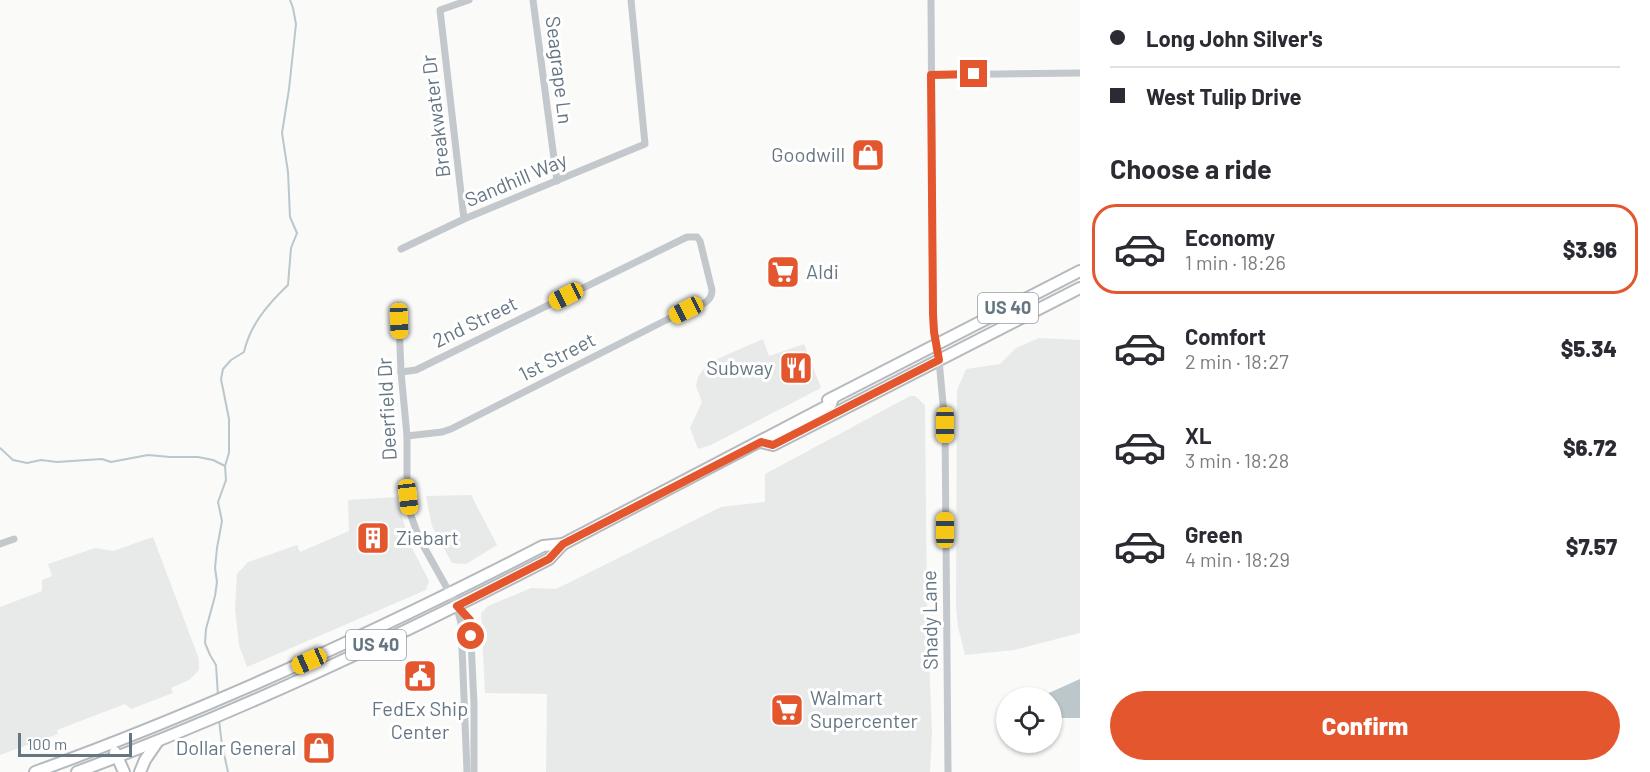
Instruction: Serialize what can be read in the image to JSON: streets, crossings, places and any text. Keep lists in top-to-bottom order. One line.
{"streets":{"main road":["US 40"],"street":["Seagrape Ln","Breakwater Dr","Sandhill Way","2nd Street","1st Street","Deerfield Dr","Shady Lane"]},"crossings":[["Seagrape Ln","Sandhill Way"],["Breakwater Dr","Sandhill Way"],["US 40","Deerfield Dr"],["US 40","Shady Lane"],["2nd Street","1st Street"],["2nd Street","Deerfield Dr"],["1st Street","Deerfield Dr"]],"places":{"shop":["Goodwill","Dollar General"],"supermarket":["Aldi","Walmart Supercenter"],"restaurant":["Subway"],"building":["Ziebart"],"public building":["FedEx Ship Center"]},"scale_bar":"100 m","page":{"banner":["Long John Silver's","West Tulip Drive"],"heading":"Choose a ride","list":[{"name":"Economy","note":"1 min · 18:26","value":"$3.96"},{"name":"Comfort","note":"2 min · 18:27","value":"$5.34"},{"name":"XL","note":"3 min · 18:28","value":"$6.72"},{"name":"Green","note":"4 min · 18:29","value":"$7.57"}],"buttons":"Confirm","scale":"100 m"}}
